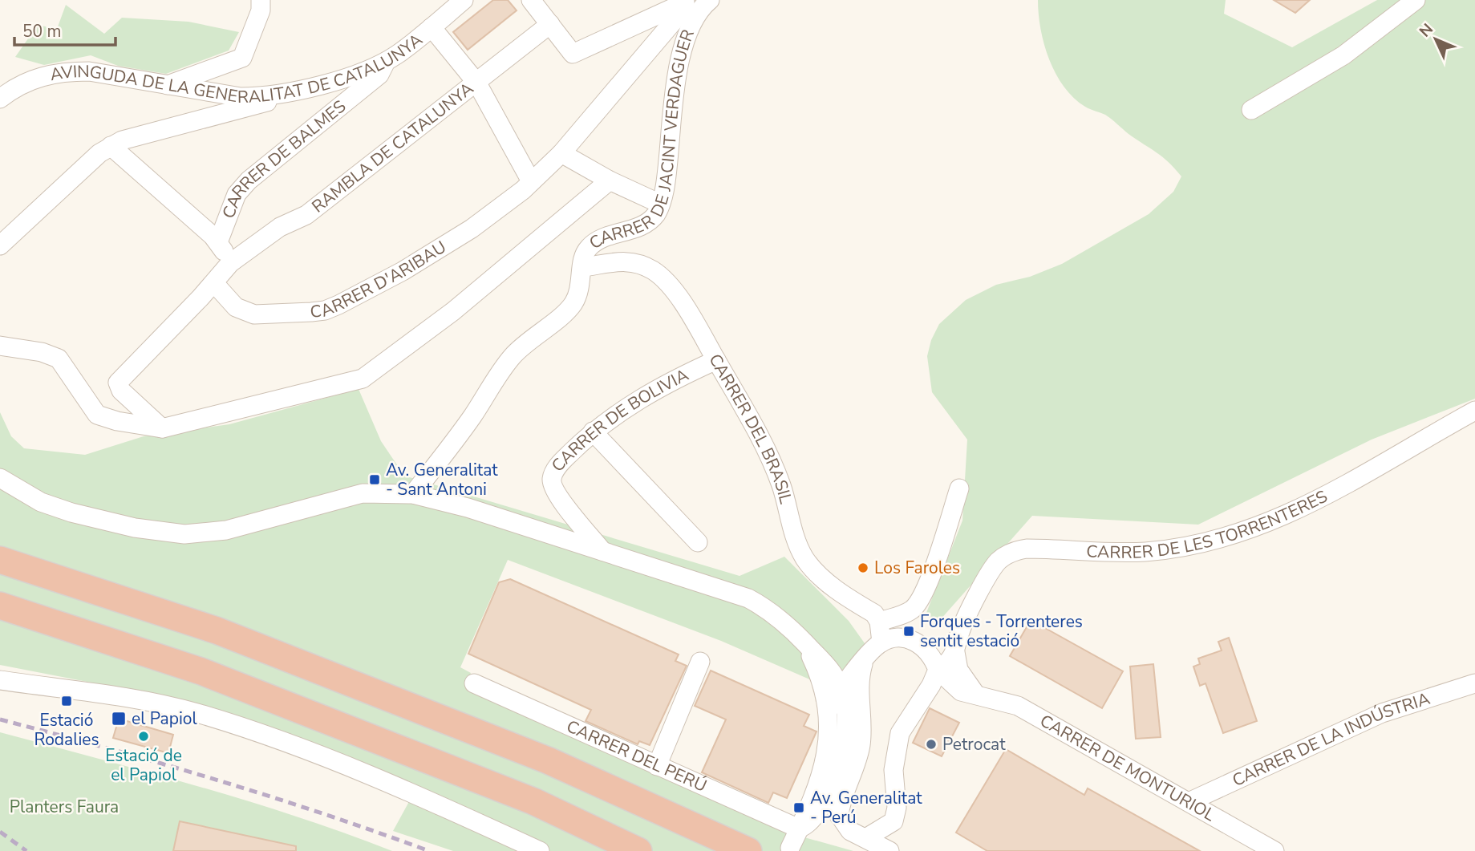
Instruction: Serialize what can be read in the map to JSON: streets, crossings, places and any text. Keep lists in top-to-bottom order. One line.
{"streets":{"street":["AVINGUDA DE LA GENERALITAT DE CATALUNYA","CARRER DE JACINT VERDAGUER","RAMBLA DE CATALUNYA","CARRER DE BALMES","CARRER D'ARIBAU","CARRER DE BOLIVIA","CARRER DEL BRASIL","CARRER DE LES TORRENTERES","CARRER DE LA INDÚSTRIA","CARRER DEL PERÚ","CARRER DE MONTURIOL"]},"crossings":[["AVINGUDA DE LA GENERALITAT DE CATALUNYA","CARRER DE BALMES"],["CARRER DE JACINT VERDAGUER","CARRER D'ARIBAU"],["CARRER DE JACINT VERDAGUER","CARRER DEL BRASIL"],["CARRER DE BOLIVIA","CARRER DEL BRASIL"],["CARRER DE LA INDÚSTRIA","CARRER DE MONTURIOL"]],"parks":["Planters Faura"],"places":{"transit":["Av. Generalitat - Sant Antoni","Forques - Torrenteres sentit estació","Estació Rodalies","el Papiol","Av. Generalitat - Perú"],"other":["Los Faroles","Estació de el Papiol","Petrocat"]},"scale_bar":"50 m","north":"top left"}
